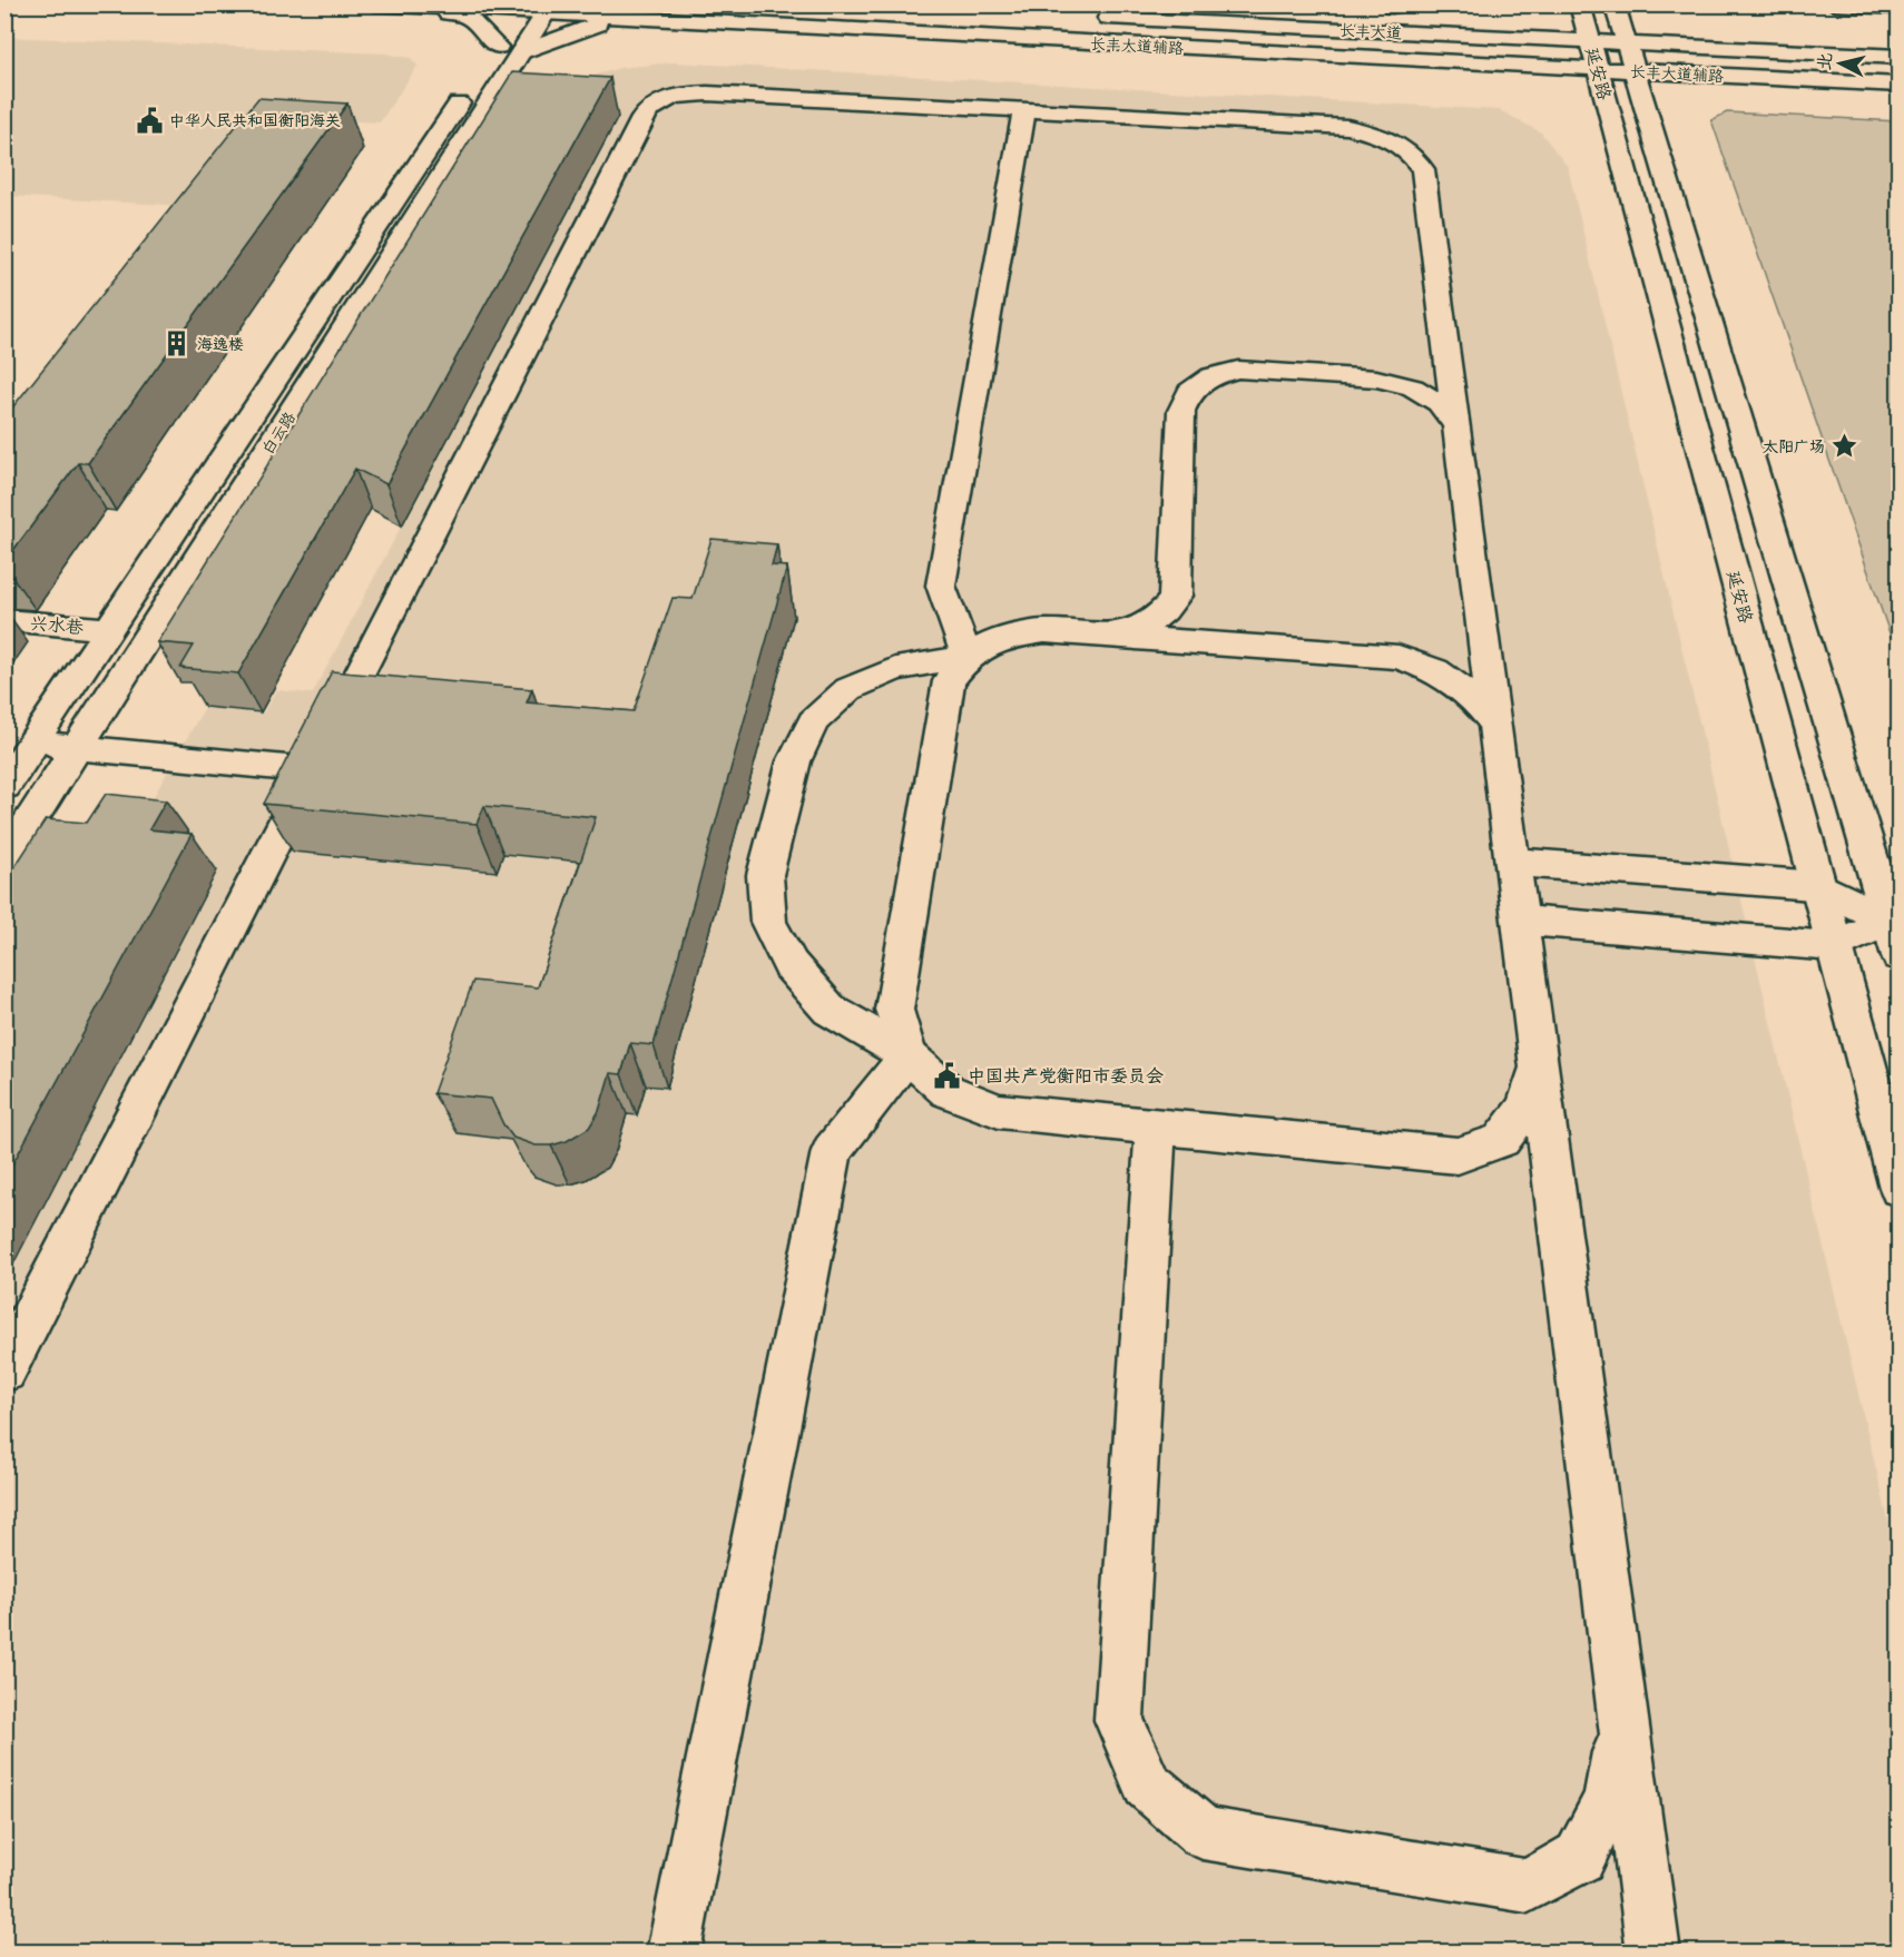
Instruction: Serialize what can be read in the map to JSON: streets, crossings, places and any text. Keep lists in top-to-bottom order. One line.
{"streets":{"main road":["长丰大道","长丰大道辅路","延安路","白云路","兴水巷"]},"crossings":[["长丰大道","长丰大道辅路"],["长丰大道","延安路"],["长丰大道辅路","延安路"],["长丰大道辅路","白云路"],["白云路","兴水巷"]],"places":{"public building":["中华人民共和国衡阳海关","中国共产党衡阳市委员会"],"building":["海逸楼"],"place":["太阳广场"]},"north":"left"}
